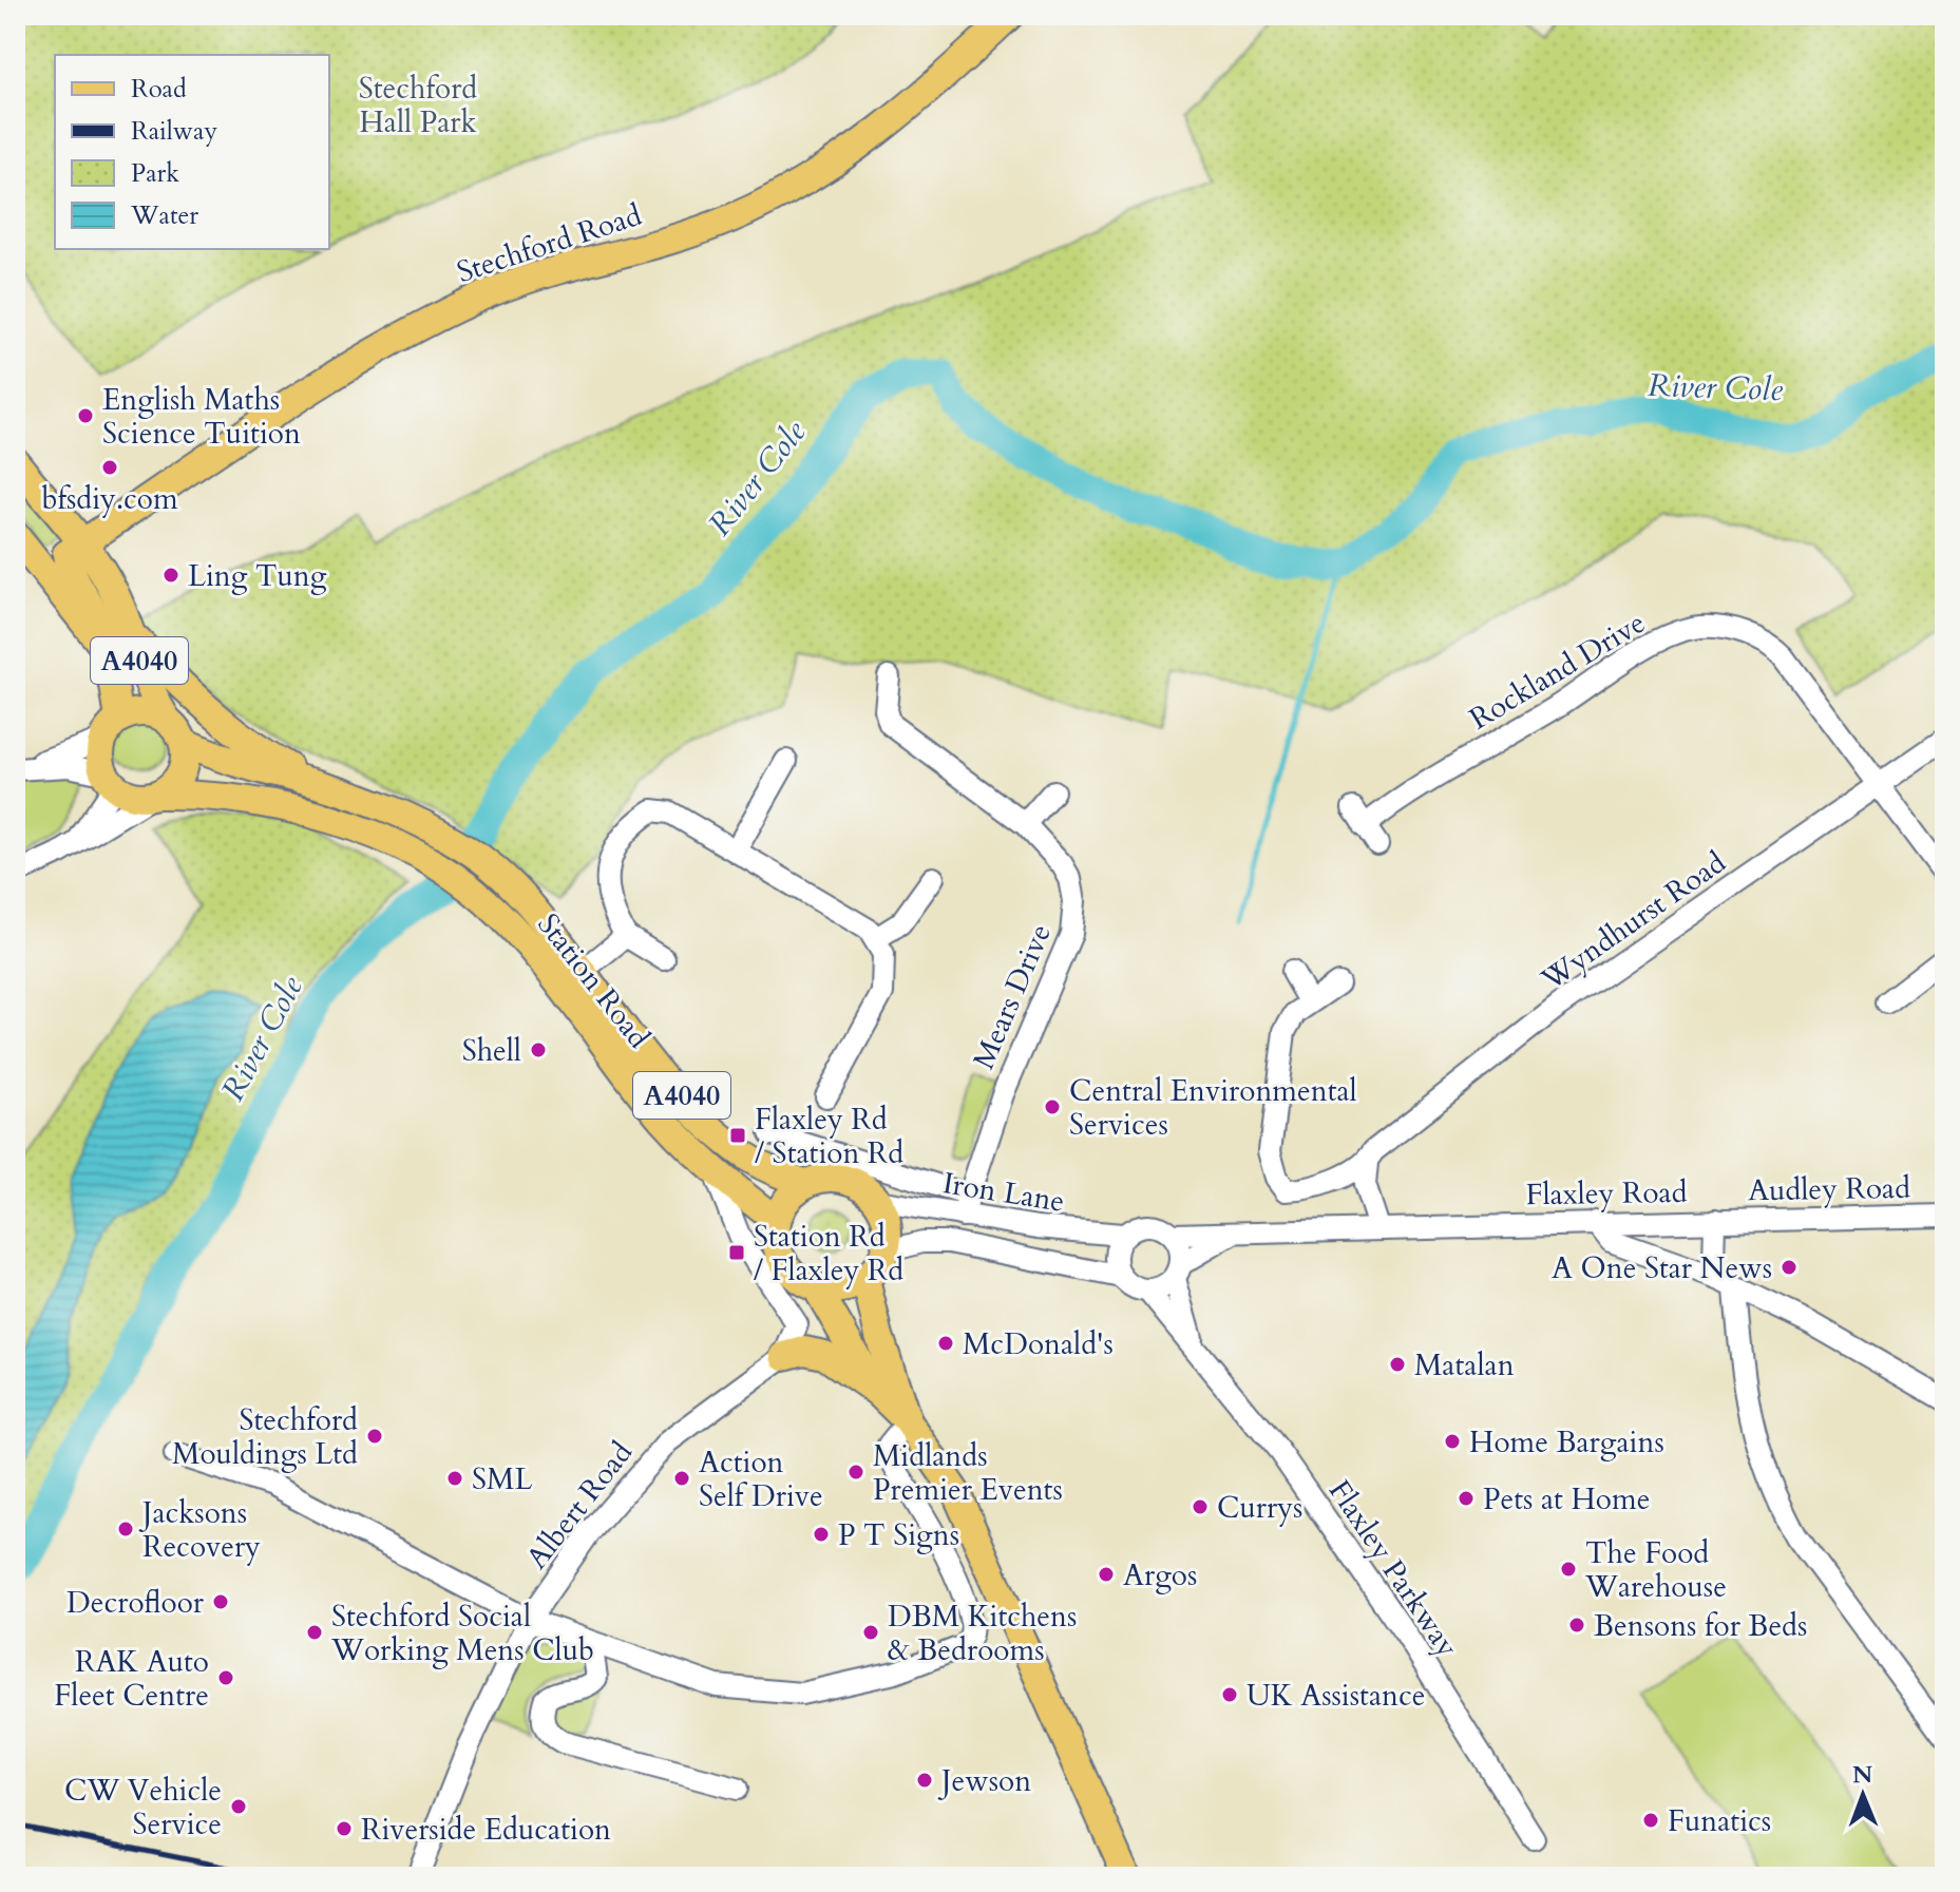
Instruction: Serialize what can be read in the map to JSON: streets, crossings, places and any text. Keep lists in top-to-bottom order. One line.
{"streets":{"main road":["Stechford Road","A4040","Station Road"],"street":["Rockland Drive","Wyndhurst Road","Mears Drive","Audley Road","Iron Lane","Flaxley Road","Albert Road","Flaxley Parkway"]},"crossings":[["Stechford Road","A4040"],["A4040","Station Road"],["A4040","Iron Lane"],["Rockland Drive","Wyndhurst Road"],["Station Road","Albert Road"],["Mears Drive","Iron Lane"],["Audley Road","Flaxley Road"],["Iron Lane","Flaxley Road"],["Iron Lane","Flaxley Parkway"],["Flaxley Road","Flaxley Parkway"]],"water":["River Cole"],"parks":["Stechford Hall Park"],"places":{"other":["English Maths Science Tuition","bfsdiy.com","Ling Tung","Shell","Central Environmental Services","A One Star News","McDonald's","Matalan","Stechford Mouldings Ltd","Home Bargains","Midlands Premier Events","SML","Action Self Drive","Pets at Home","Currys","Jacksons Recovery","P T Signs","The Food Warehouse","Argos","Decrofloor","Bensons for Beds","Stechford Social Working Mens Club","DBM Kitchens & Bedrooms","RAK Auto Fleet Centre","UK Assistance","Jewson","CW Vehicle Service","Funatics","Riverside Education"],"transit":["Flaxley Rd / Station Rd","Station Rd / Flaxley Rd"]},"legend":["Road","Railway","Park","Water"],"north":"top"}
